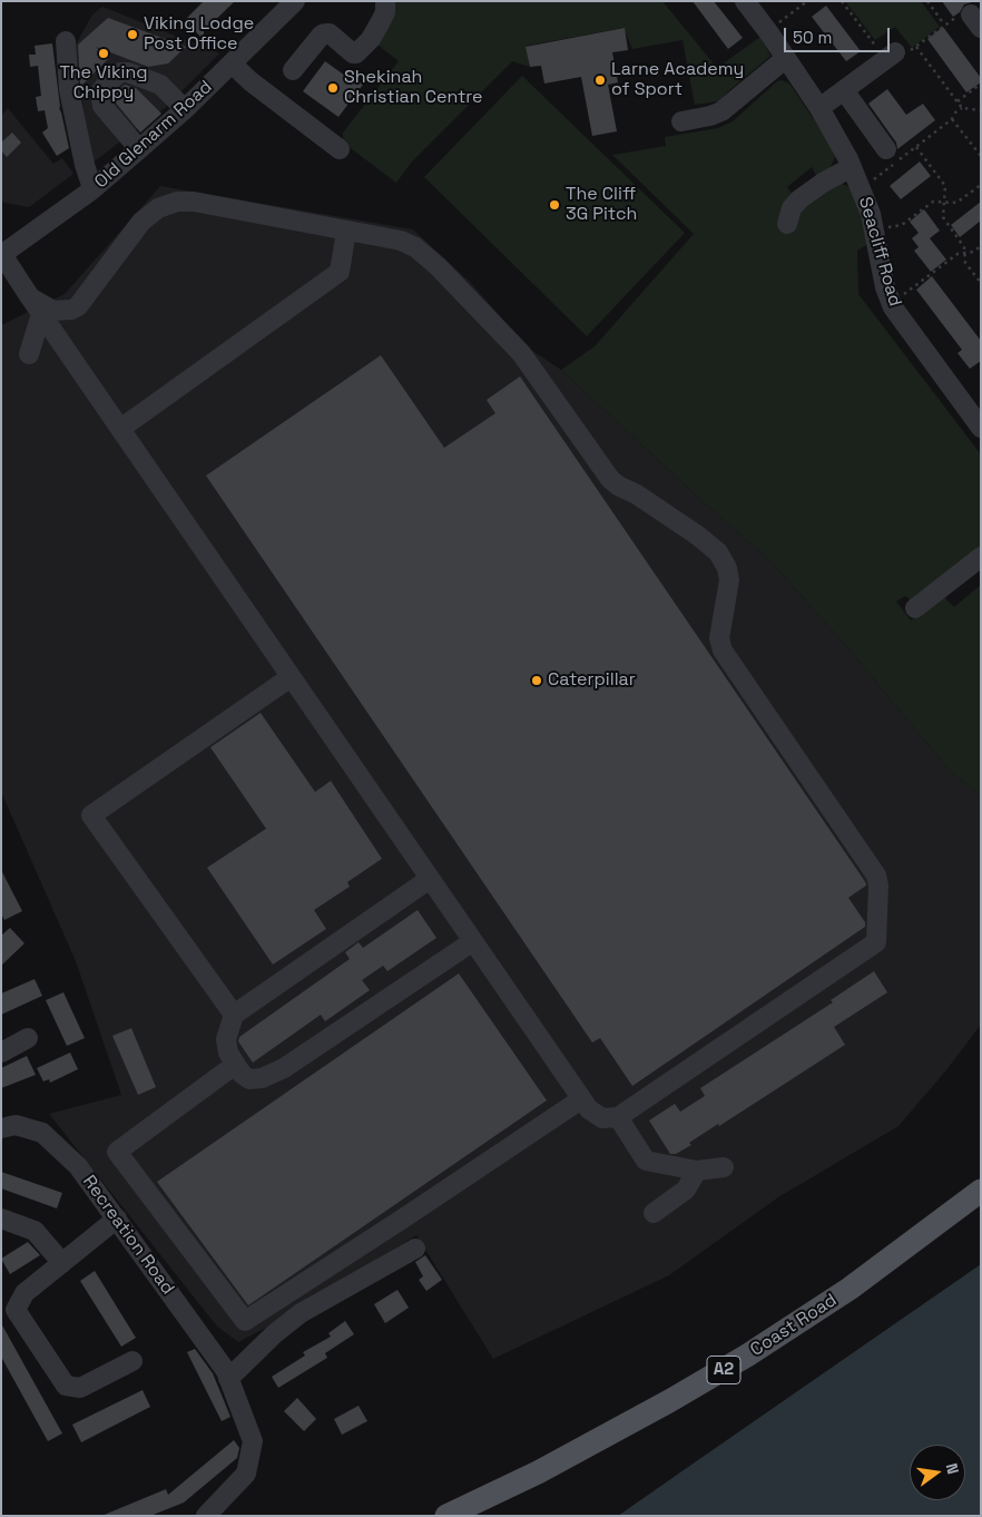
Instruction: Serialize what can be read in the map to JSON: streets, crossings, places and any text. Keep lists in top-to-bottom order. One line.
{"streets":{"main road":["Coast Road","A2"],"street":["Old Glenarm Road","Seacliff Road","Recreation Road"]},"places":["Viking Lodge Post Office","The Viking Chippy","Larne Academy of Sport","Shekinah Christian Centre","The Cliff 3G Pitch","Caterpillar"],"scale_bar":"50 m","north":"right"}
